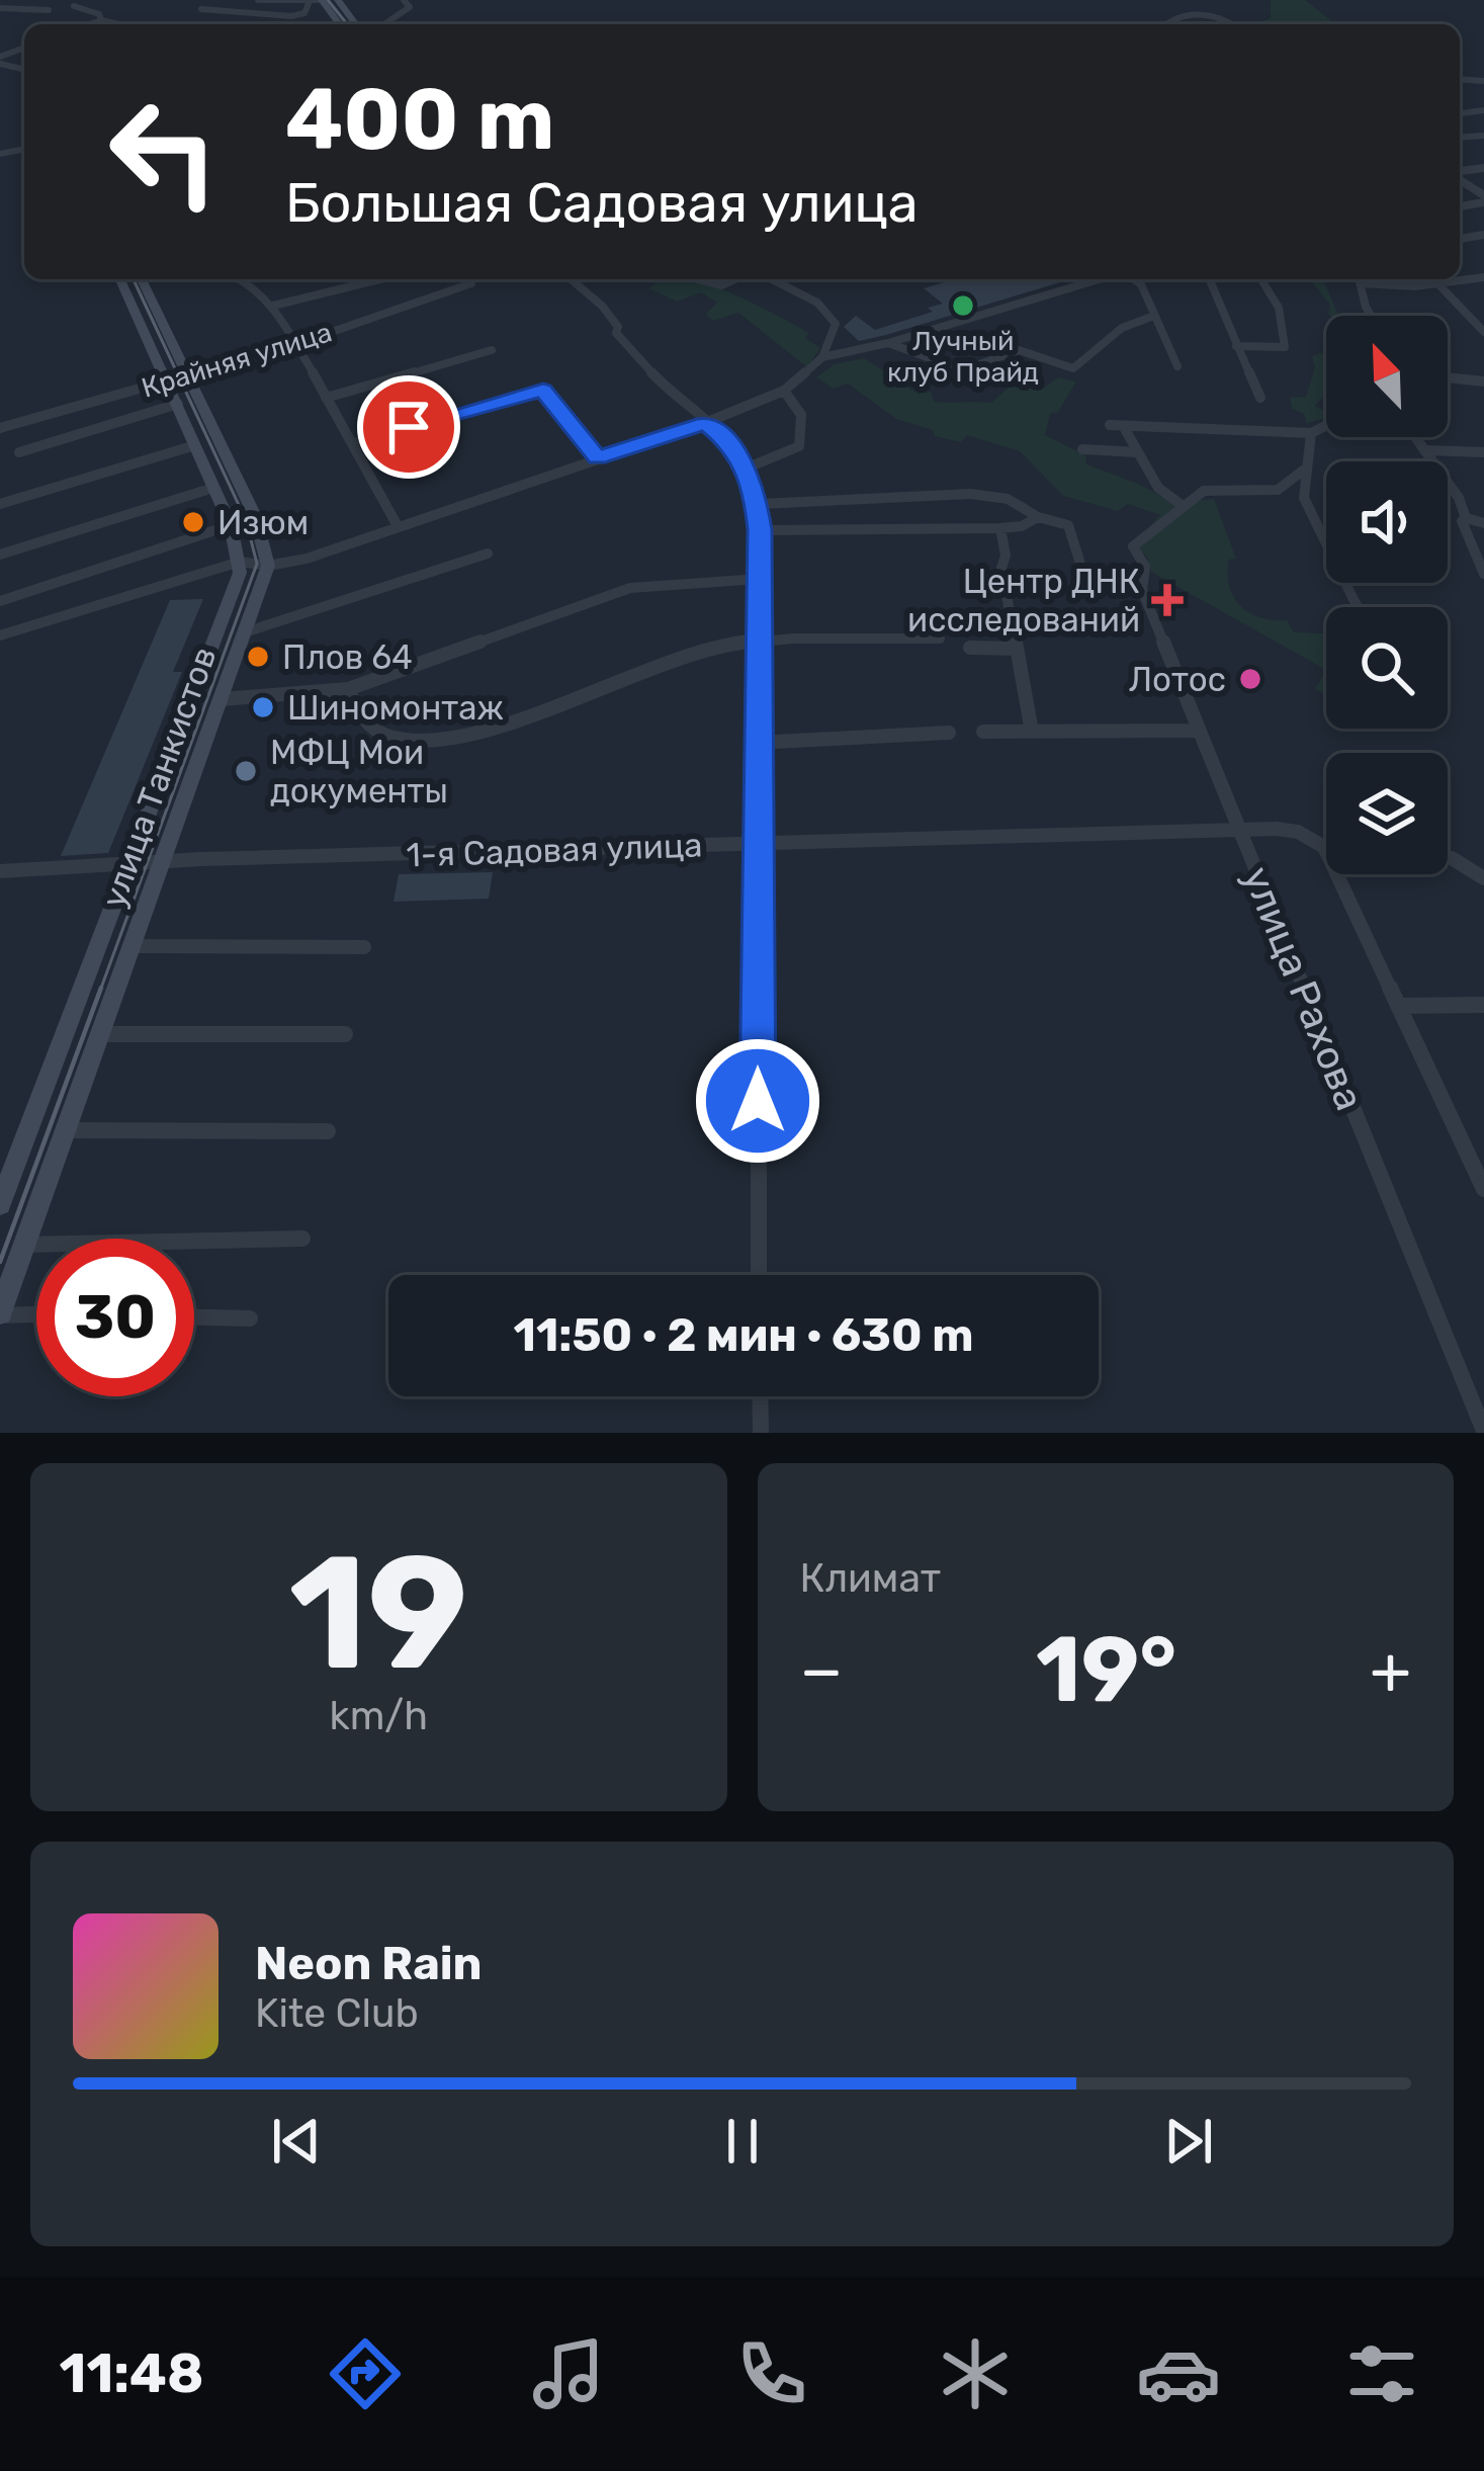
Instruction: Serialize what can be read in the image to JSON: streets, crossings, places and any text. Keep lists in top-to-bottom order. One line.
{"streets":{"main road":["улица Танкистов"],"street":["Крайняя улица","1-я Садовая улица","улица Рахова"]},"crossings":[["Крайняя улица","улица Танкистов"],["улица Танкистов","1-я Садовая улица"],["1-я Садовая улица","улица Рахова"]],"places":{"other":["Лучный клуб Прайд","Изюм","Плов 64","Лотос","Шиномонтаж","МФЦ Мои документы"],"health":["Центр ДНК исследований"]},"north":"top left","page":{"turn":["400 m","Большая Садовая улица"],"limit":"30","trip":"11:50 · 2 мин · 630 m","tile":[["19","km/h"],"Климат"],"heat":["−","19°","+"],"song":["Neon Rain","Kite Club"],"tabs":"11:48"}}
